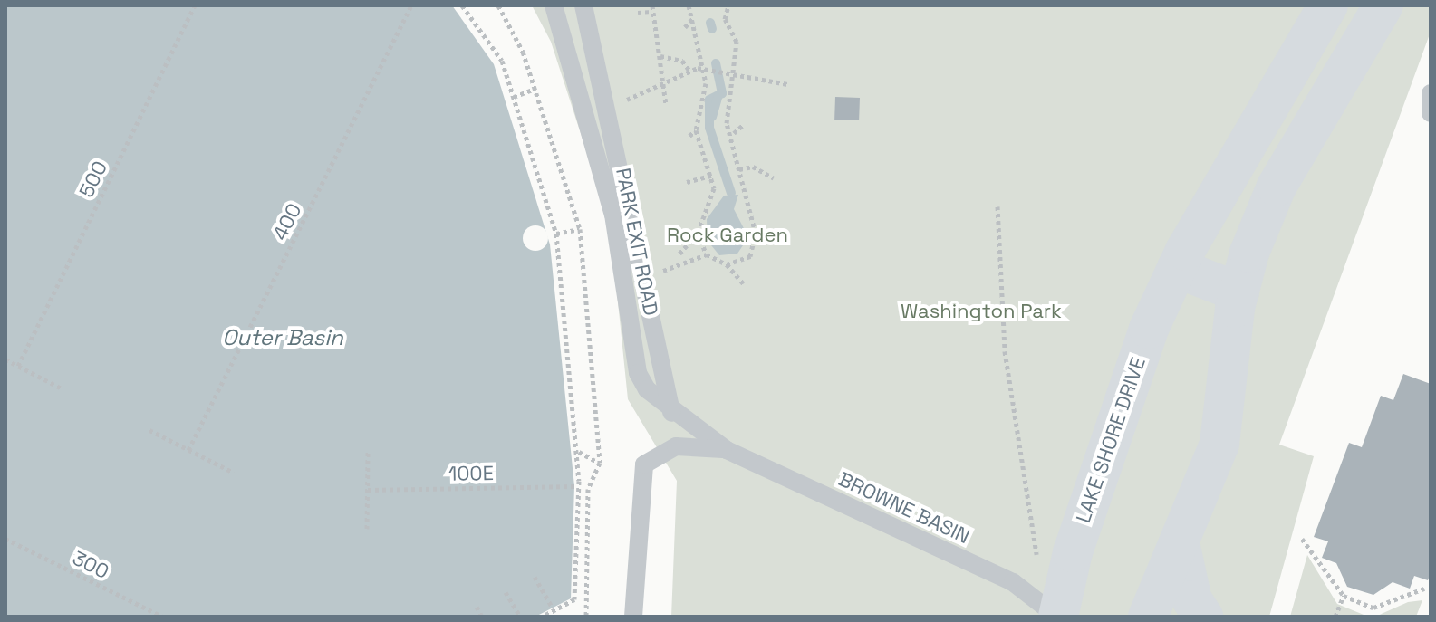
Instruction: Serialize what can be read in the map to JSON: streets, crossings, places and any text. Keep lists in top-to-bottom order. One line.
{"streets":{"street":["LAKE SHORE DRIVE"],"lane":["PARK EXIT ROAD","BROWNE BASIN"],"path":["500","400","100E","300"]},"crossings":[["PARK EXIT ROAD","BROWNE BASIN"],["LAKE SHORE DRIVE","BROWNE BASIN"]],"water":["Outer Basin"],"parks":["Rock Garden","Washington Park"]}
